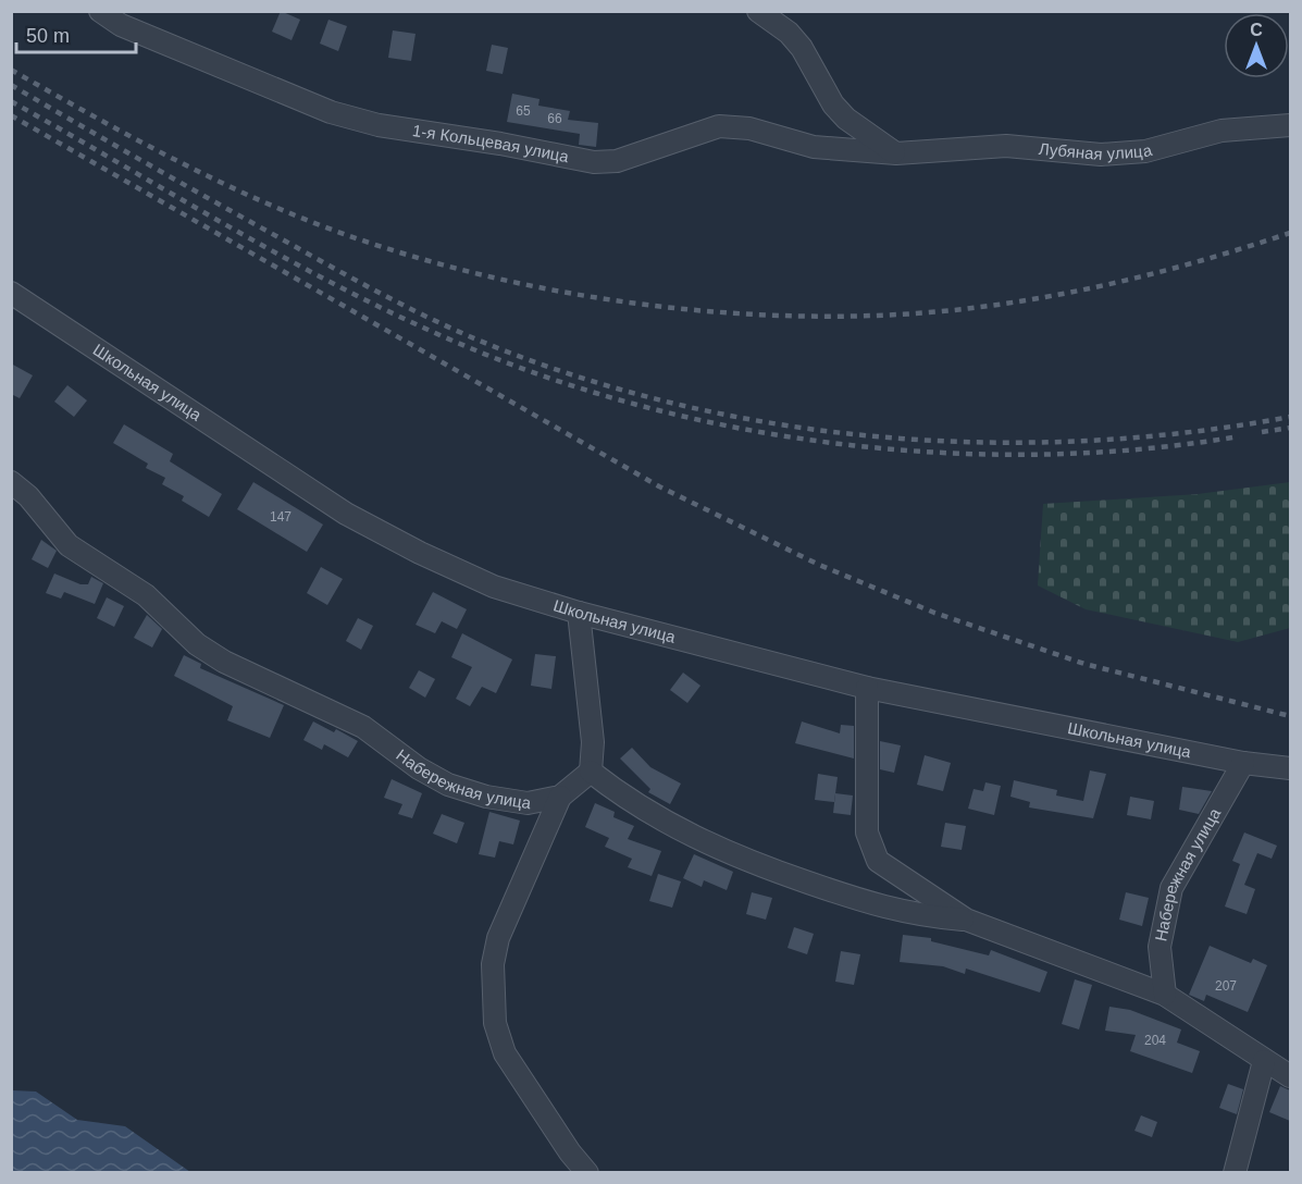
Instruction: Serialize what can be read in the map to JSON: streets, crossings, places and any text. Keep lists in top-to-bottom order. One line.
{"streets":{"street":["1-я Кольцевая улица","Лубяная улица","Школьная улица","Набережная улица"]},"crossings":[["1-я Кольцевая улица","Лубяная улица"],["Школьная улица","Набережная улица"]],"house_numbers":["65","66","147","207","204"],"scale_bar":"50 m","north":"top"}
